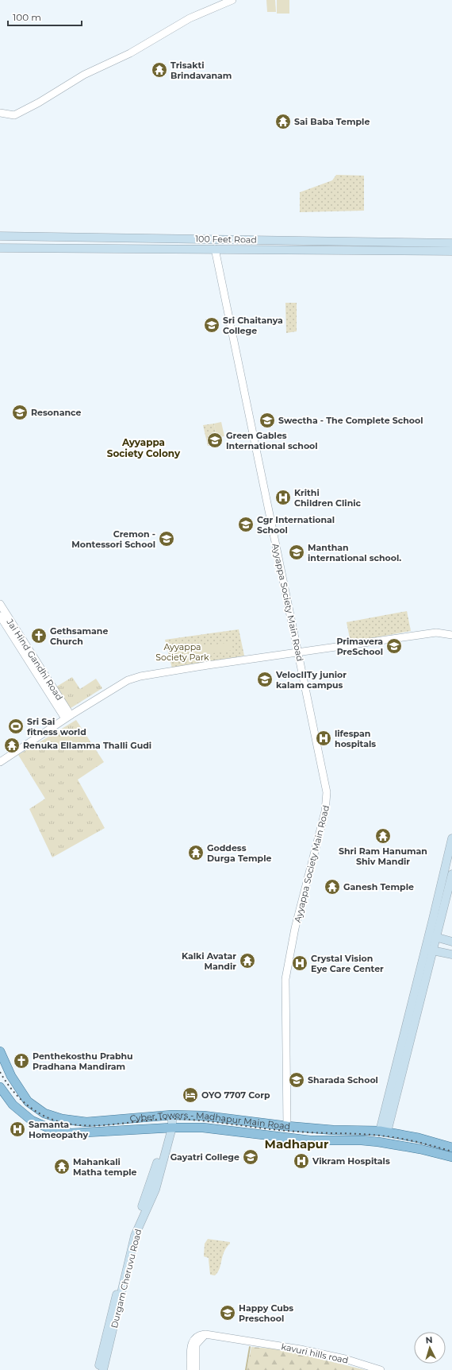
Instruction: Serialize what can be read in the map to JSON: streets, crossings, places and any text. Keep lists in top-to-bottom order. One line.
{"streets":{"main road":["100 Feet Road","Cyber Towers - Madhapur Main Road","Durgam Cheruvu Road"],"street":["Ayyappa Society Main Road","Jai Hind Gandhi Road","kavuri hills road"]},"crossings":[["100 Feet Road","Ayyappa Society Main Road"],["Ayyappa Society Main Road","Cyber Towers - Madhapur Main Road"],["Cyber Towers - Madhapur Main Road","Durgam Cheruvu Road"]],"districts":["Ayyappa Society Colony","Madhapur"],"parks":["Ayyappa Society Park"],"places":{"temple":["Trisakti Brindavanam","Sai Baba Temple","Renuka Ellamma Thalli Gudi","Shri Ram Hanuman Shiv Mandir","Goddess Durga Temple","Ganesh Temple","Kalki Avatar Mandir","Mahankali Matha temple"],"school or university":["Sri Chaitanya College","Resonance","Swectha - The Complete School","Green Gables International school","Cgr International School","Cremon - Montessori School","Manthan international school.","Primavera PreSchool","VelocIITy junior kalam campus","Sharada School","Gayatri College","Happy Cubs Preschool"],"hospital":["Krithi Children Clinic","lifespan hospitals","Crystal Vision Eye Care Center","Samanta Homeopathy","Vikram Hospitals"],"church":["Gethsamane Church","Penthekosthu Prabhu Pradhana Mandiram"],"sports":["Sri Sai fitness world"],"hotel":["OYO 7707 Corp"]},"scale_bar":"100 m","north":"top"}
